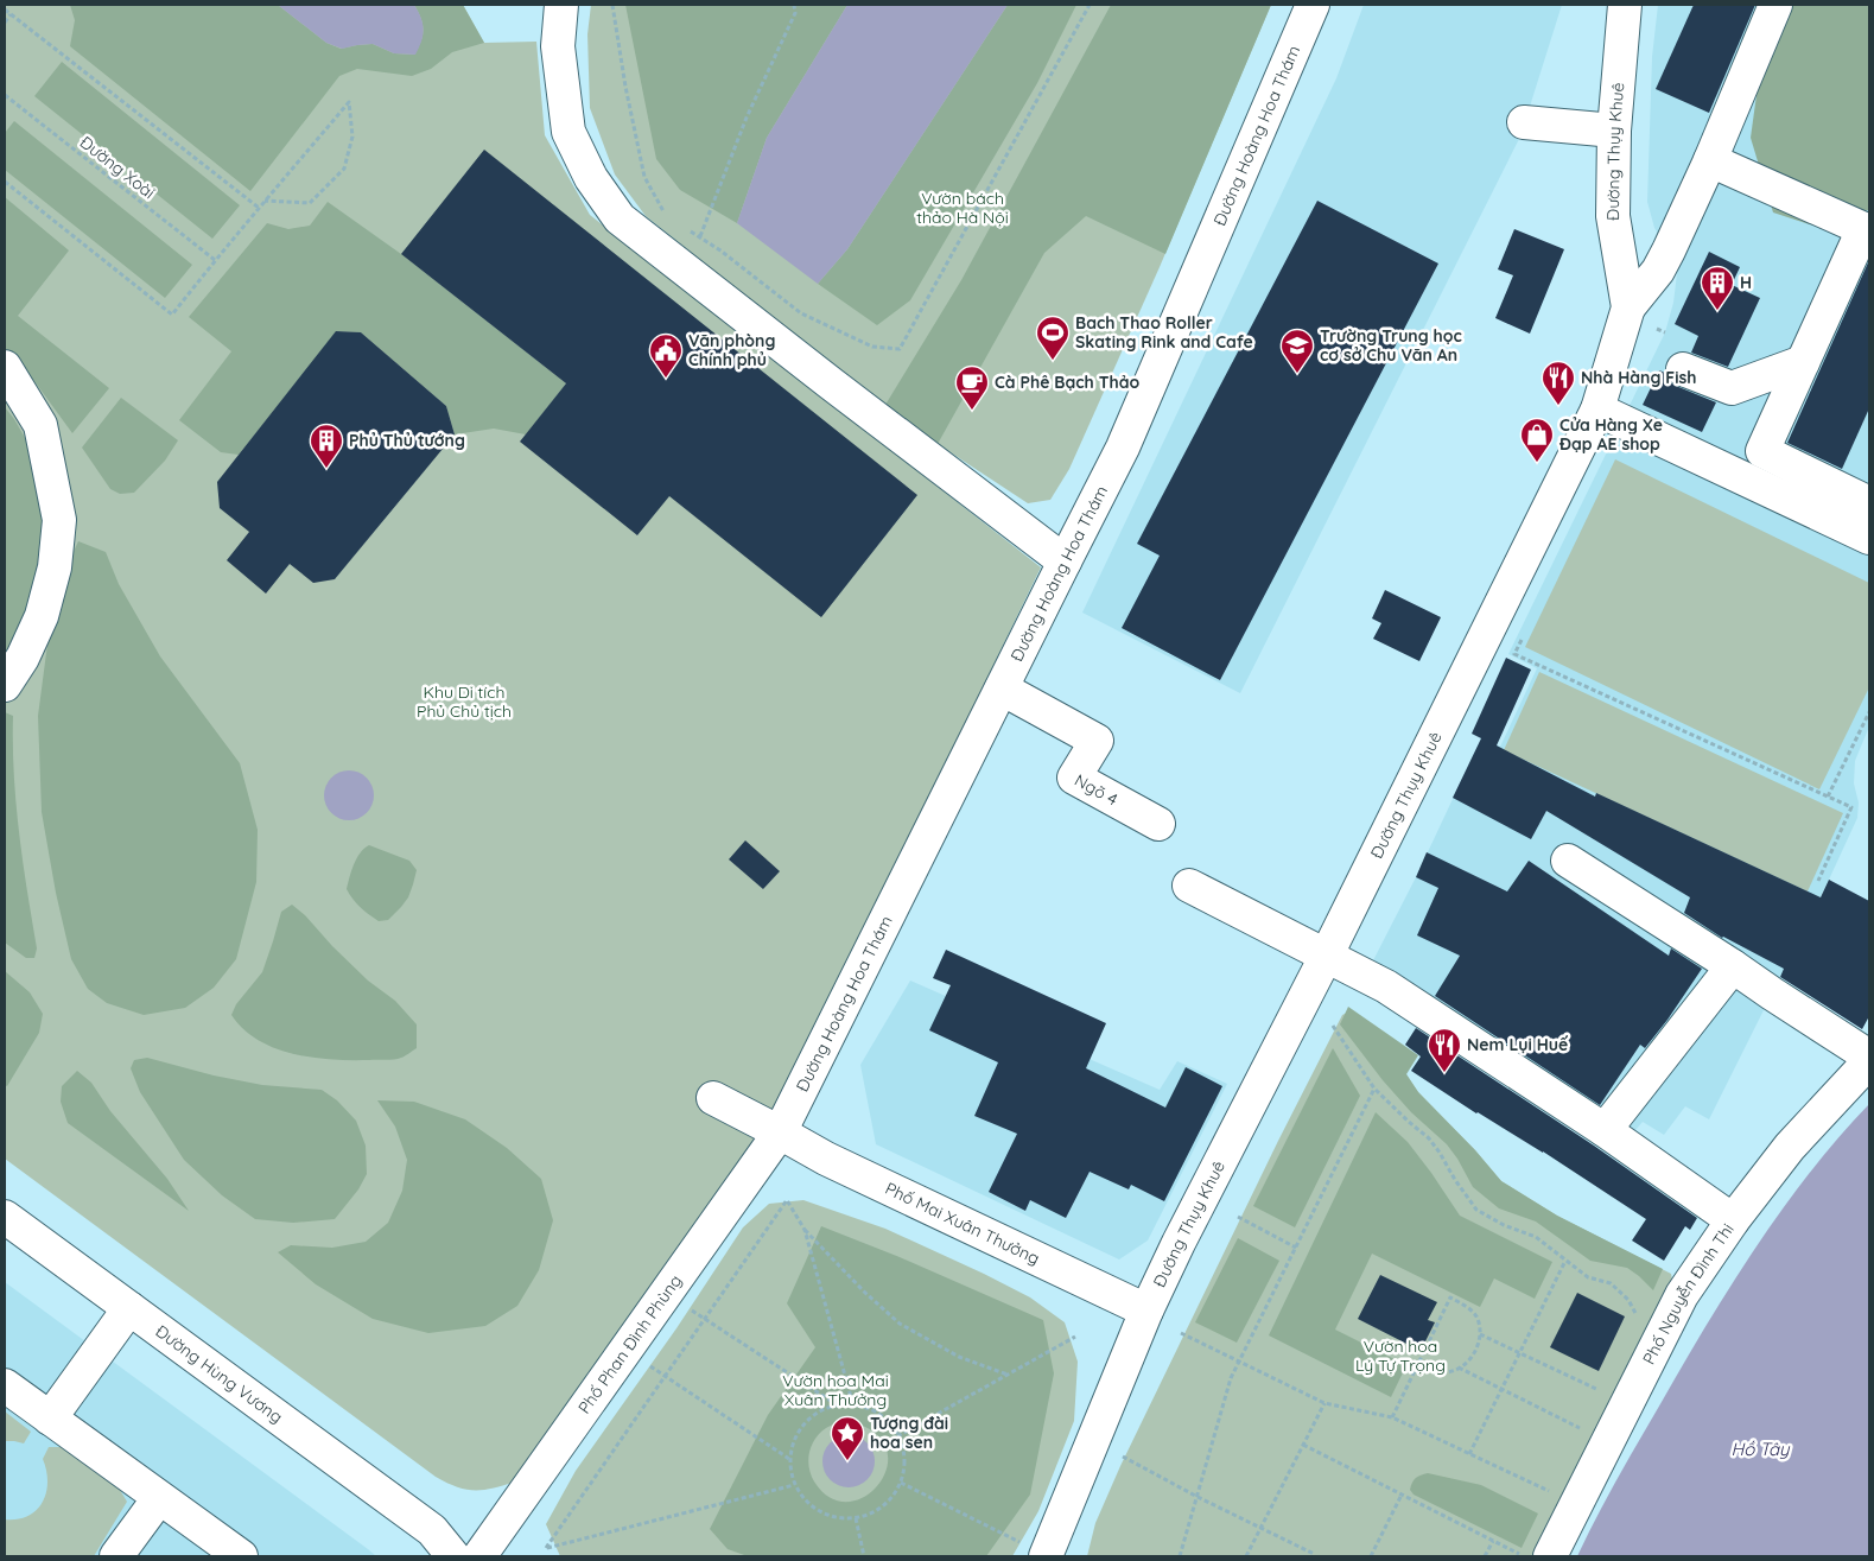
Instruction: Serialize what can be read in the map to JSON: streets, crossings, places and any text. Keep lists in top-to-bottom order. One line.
{"streets":{"main road":["Đường Hoàng Hoa Thám","Đường Thụy Khuê","Ngõ 4","Phố Mai Xuân Thưởng","Phố Nguyễn Đình Thi","Phố Phan Đình Phùng","Đường Hùng Vương"],"path":["Đường Xoài"]},"crossings":[["Đường Hoàng Hoa Thám","Ngõ 4"],["Đường Hoàng Hoa Thám","Phố Mai Xuân Thưởng"],["Đường Hoàng Hoa Thám","Phố Phan Đình Phùng"],["Đường Thụy Khuê","Phố Mai Xuân Thưởng"],["Phố Mai Xuân Thưởng","Phố Phan Đình Phùng"],["Phố Phan Đình Phùng","Đường Hùng Vương"]],"water":["Hồ Tây"],"parks":["Vườn bách thảo Hà Nội","Khu Di tích Phủ Chủ tịch","Vườn hoa Lý Tự Trọng","Vườn hoa Mai Xuân Thưởng"],"places":{"building":["H","Phủ Thủ tướng"],"sports":["Bach Thao Roller Skating Rink and Cafe"],"school or university":["Trường Trung học cơ sở Chu Văn An"],"public building":["Văn phòng Chính phủ"],"restaurant":["Nhà Hàng Fish","Nem Lụi Huế"],"cafe":["Cà Phê Bạch Thảo"],"shop":["Cửa Hàng Xe Đạp AE shop"],"place":["Tượng đài hoa sen"]}}
